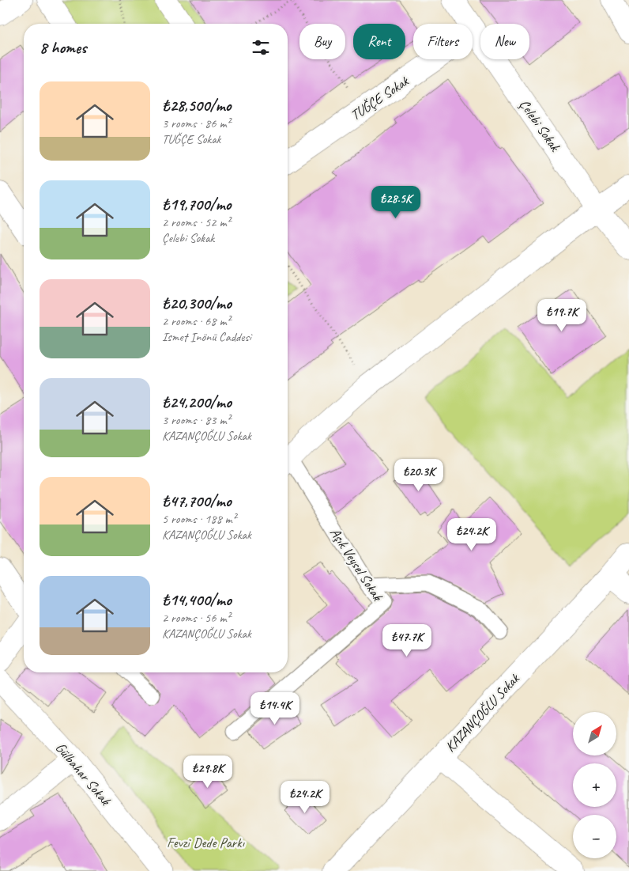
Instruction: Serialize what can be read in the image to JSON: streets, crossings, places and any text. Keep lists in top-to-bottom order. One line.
{"streets":{"street":["TUĞÇE Sokak","Çelebi Sokak","KAZANÇOĞLU Sokak","Gülbahar Sokak"],"lane":["Aşık Veysel Sokak"]},"crossings":[["TUĞÇE Sokak","Çelebi Sokak"]],"parks":["Fevzi Dede Parkı"],"north":"top right","page":{"chip":["Buy","Rent","Filters","New"],"heading":"8 homes","list":[{"name":"₺28,500/mo","note":"3 rooms · 86 m² · TUĞÇE Sokak"},{"name":"₺19,700/mo","note":"2 rooms · 52 m² · Çelebi Sokak"},{"name":"₺20,300/mo","note":"2 rooms · 68 m² · Ismet Inönü Caddesi"},{"name":"₺24,200/mo","note":"3 rooms · 83 m² · KAZANÇOĞLU Sokak"},{"name":"₺47,700/mo","note":"5 rooms · 188 m² · KAZANÇOĞLU Sokak"},{"name":"₺14,400/mo","note":"2 rooms · 56 m² · KAZANÇOĞLU Sokak"}],"price":["₺28.5K","₺19.7K","₺20.3K","₺24.2K","₺47.7K","₺14.4K","₺29.8K","₺24.2K"],"map_buttons":["+","−"]}}
